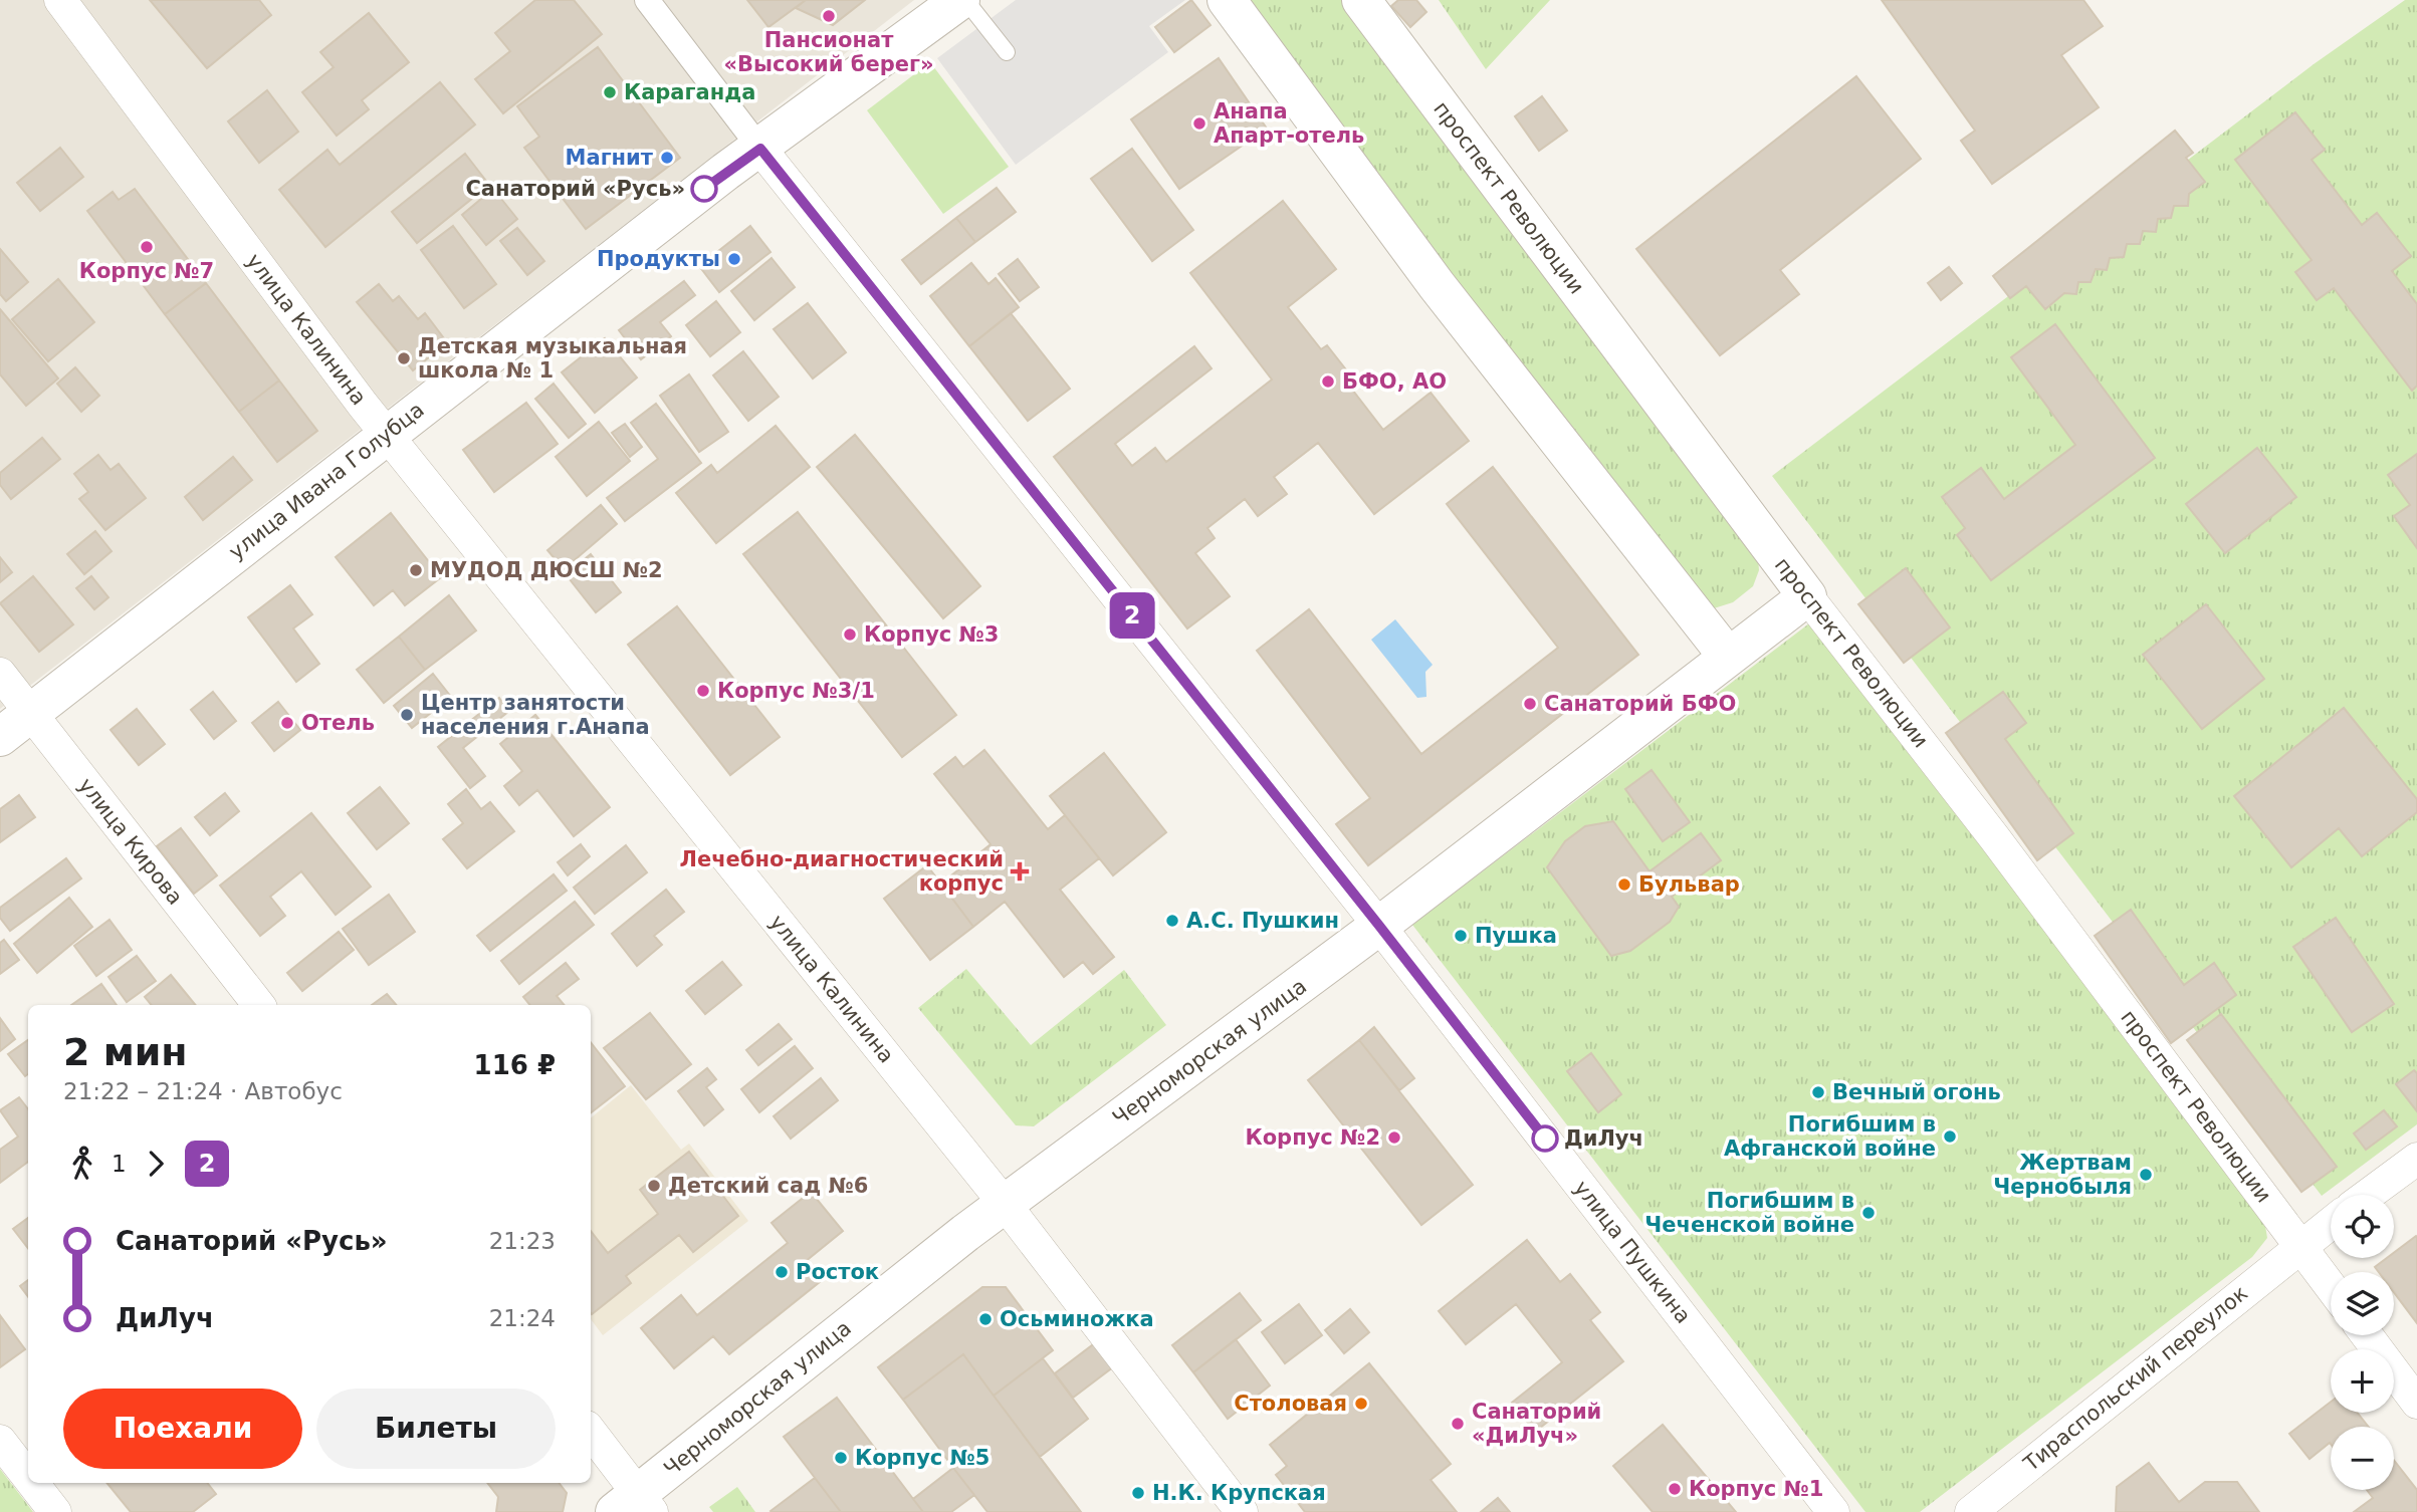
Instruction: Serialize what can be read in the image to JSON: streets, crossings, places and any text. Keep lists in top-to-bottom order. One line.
{"streets":{"street":["проспект Революции","улица Калинина","улица Ивана Голубца","улица Кирова","Черноморская улица","улица Пушкина","Тираспольский переулок"]},"crossings":[["проспект Революции","Черноморская улица"],["проспект Революции","Тираспольский переулок"],["улица Калинина","улица Ивана Голубца"],["улица Калинина","Черноморская улица"],["улица Ивана Голубца","улица Кирова"],["улица Ивана Голубца","улица Пушкина"],["Черноморская улица","улица Пушкина"]],"places":{"other":["Пансионат «Высокий берег»","Караганда","Анапа Апарт-отель","Магнит","Санаторий «Русь»","Корпус №7","Продукты","Детская музыкальная школа № 1","БФО, АО","МУДОД ДЮСШ №2","Корпус №3","Корпус №3/1","Санаторий БФО","Центр занятости населения г.Анапа","Отель","Бульвар","А.С. Пушкин","Пушка","Вечный огонь","Погибшим в Афганской войне","Корпус №2","ДиЛуч","Жертвам Чернобыля","Детский сад №6","Погибшим в Чеченской войне","Росток","Осьминожка","Столовая","Санаторий «ДиЛуч»","Корпус №5","Корпус №1","Н.К. Крупская"],"health":["Лечебно-диагностический корпус"]},"lines":["bus line 2"],"page":{"on_map":"2","heading":["2 мин","21:22 – 21:24 · Автобус","116 ₽"],"legs":["1","2"],"map_buttons":["+","−"],"list":[{"name":"Санаторий «Русь»","value":"21:23"},{"name":"ДиЛуч","value":"21:24"}],"buttons":["Поехали","Билеты"]}}
